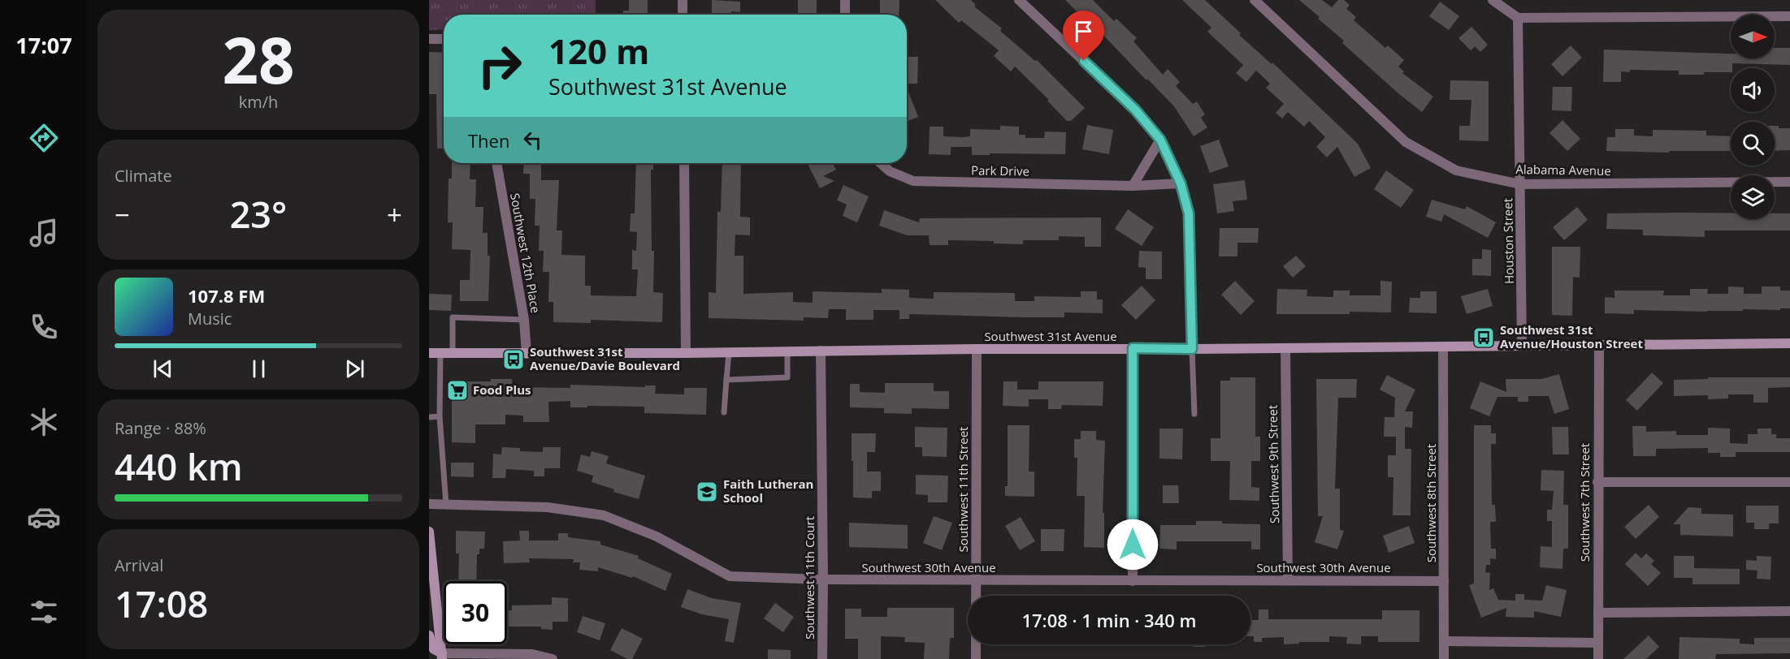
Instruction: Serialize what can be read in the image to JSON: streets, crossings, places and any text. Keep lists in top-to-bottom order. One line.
{"streets":{"main road":["Southwest 31st Avenue"],"street":["Alabama Avenue","Park Drive","Houston Street","Southwest 12th Place","Southwest 9th Street","Southwest 11th Street","Southwest 7th Street","Southwest 8th Street","Southwest 30th Avenue","Southwest 11th Court"]},"crossings":[["Alabama Avenue","Houston Street"],["Houston Street","Southwest 31st Avenue"],["Southwest 12th Place","Southwest 31st Avenue"],["Southwest 31st Avenue","Southwest 9th Street"],["Southwest 31st Avenue","Southwest 11th Street"],["Southwest 31st Avenue","Southwest 7th Street"],["Southwest 31st Avenue","Southwest 8th Street"],["Southwest 31st Avenue","Southwest 11th Court"],["Southwest 9th Street","Southwest 30th Avenue"],["Southwest 11th Street","Southwest 30th Avenue"],["Southwest 8th Street","Southwest 30th Avenue"],["Southwest 30th Avenue","Southwest 11th Court"]],"places":{"bus stop":["Southwest 31st Avenue/Houston Street","Southwest 31st Avenue/Davie Boulevard"],"supermarket":["Food Plus"],"school or university":["Faith Lutheran School"]},"north":"right","page":{"tabs":"17:07","tile":[["28","km/h"],"Climate",["Range · 88%","440 km"],["Arrival","17:08"]],"turn":["120 m","Southwest 31st Avenue"],"then":"Then","heat":["−","23°","+"],"song":["107.8 FM","Music"],"limit":"30","trip":"17:08 · 1 min · 340 m"}}
